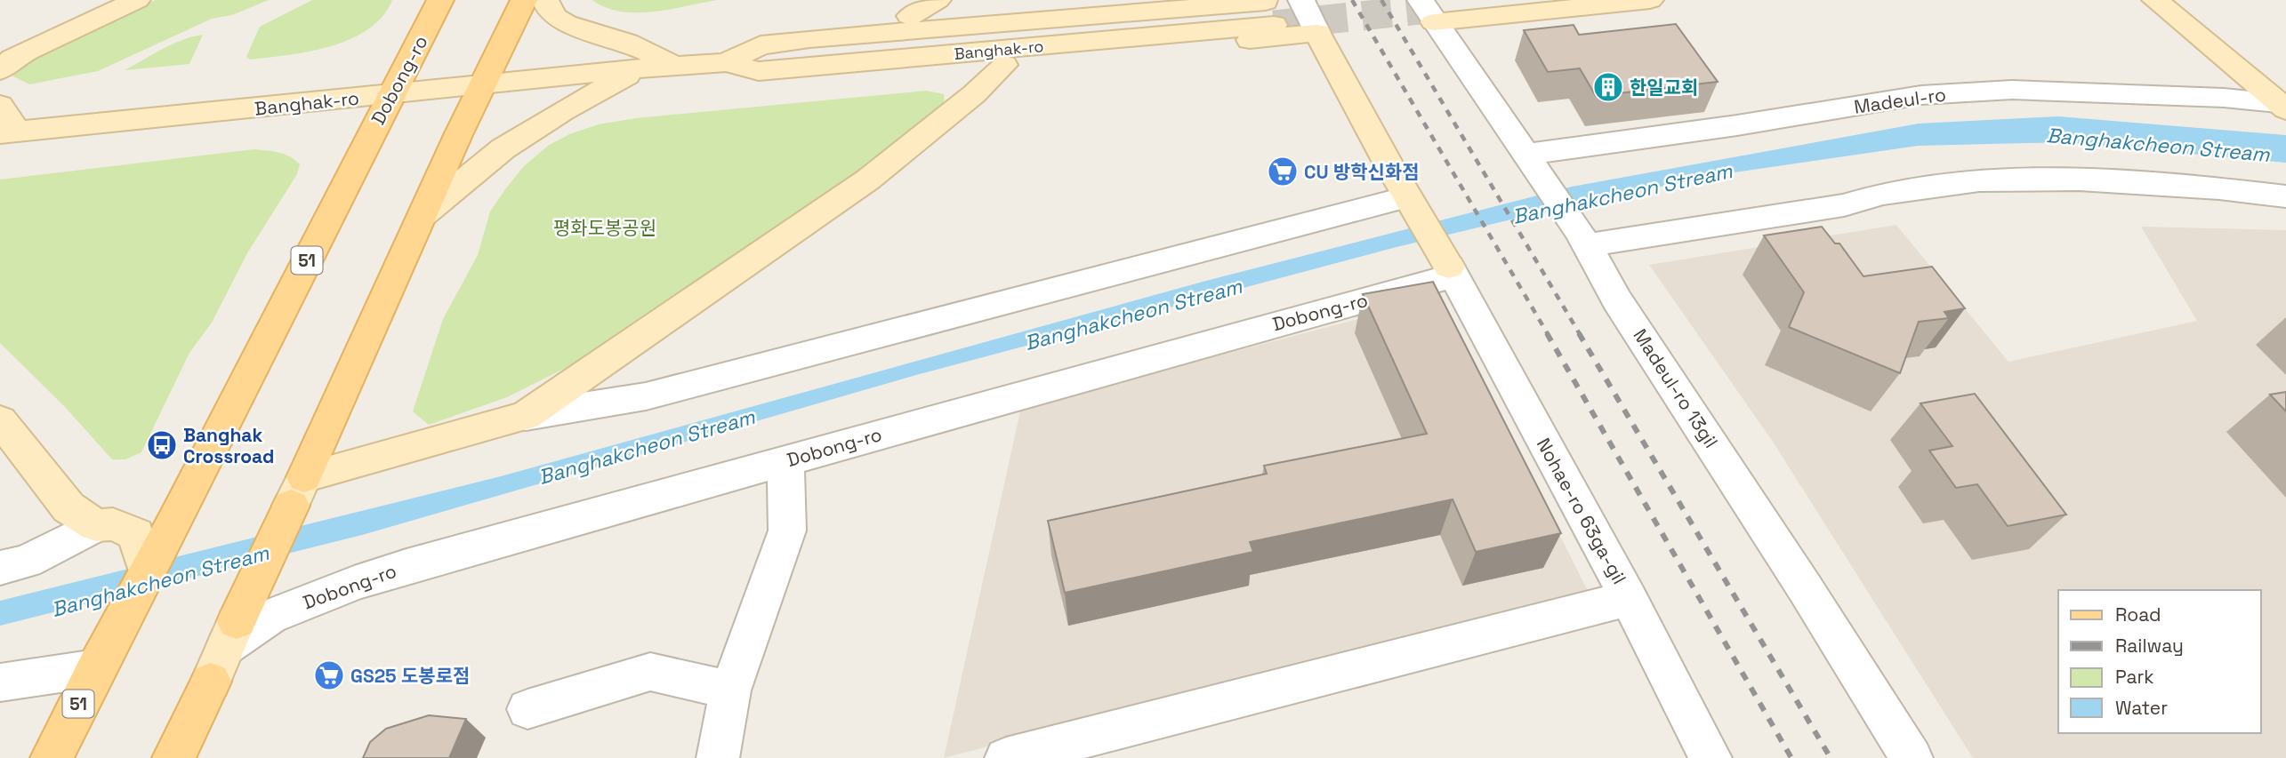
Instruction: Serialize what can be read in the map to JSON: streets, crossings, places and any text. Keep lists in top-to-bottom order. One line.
{"streets":{"main road":["Banghak-ro","Dobong-ro","Madeul-ro","51"],"street":["Madeul-ro 13gil","Nohae-ro 63ga-gil"]},"crossings":[["Banghak-ro","Dobong-ro"],["Dobong-ro","Nohae-ro 63ga-gil"],["Madeul-ro","Madeul-ro 13gil"]],"water":["Banghakcheon Stream"],"parks":["평화도봉공원"],"places":{"building":["한일교회"],"supermarket":["CU 방학신화점","GS25 도봉로점"],"bus stop":["Banghak Crossroad"]},"legend":["Road","Railway","Park","Water"]}
